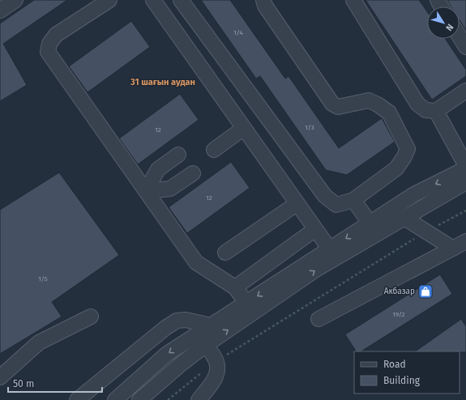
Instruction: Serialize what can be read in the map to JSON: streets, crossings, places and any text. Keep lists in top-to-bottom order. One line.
{"districts":["31 шағын аудан"],"places":{"shop":["Акбазар"]},"house_numbers":["1/4","1/3","12","12","1/5","19/2"],"legend":["Road","Building"],"scale_bar":"50 m","north":"bottom right"}
